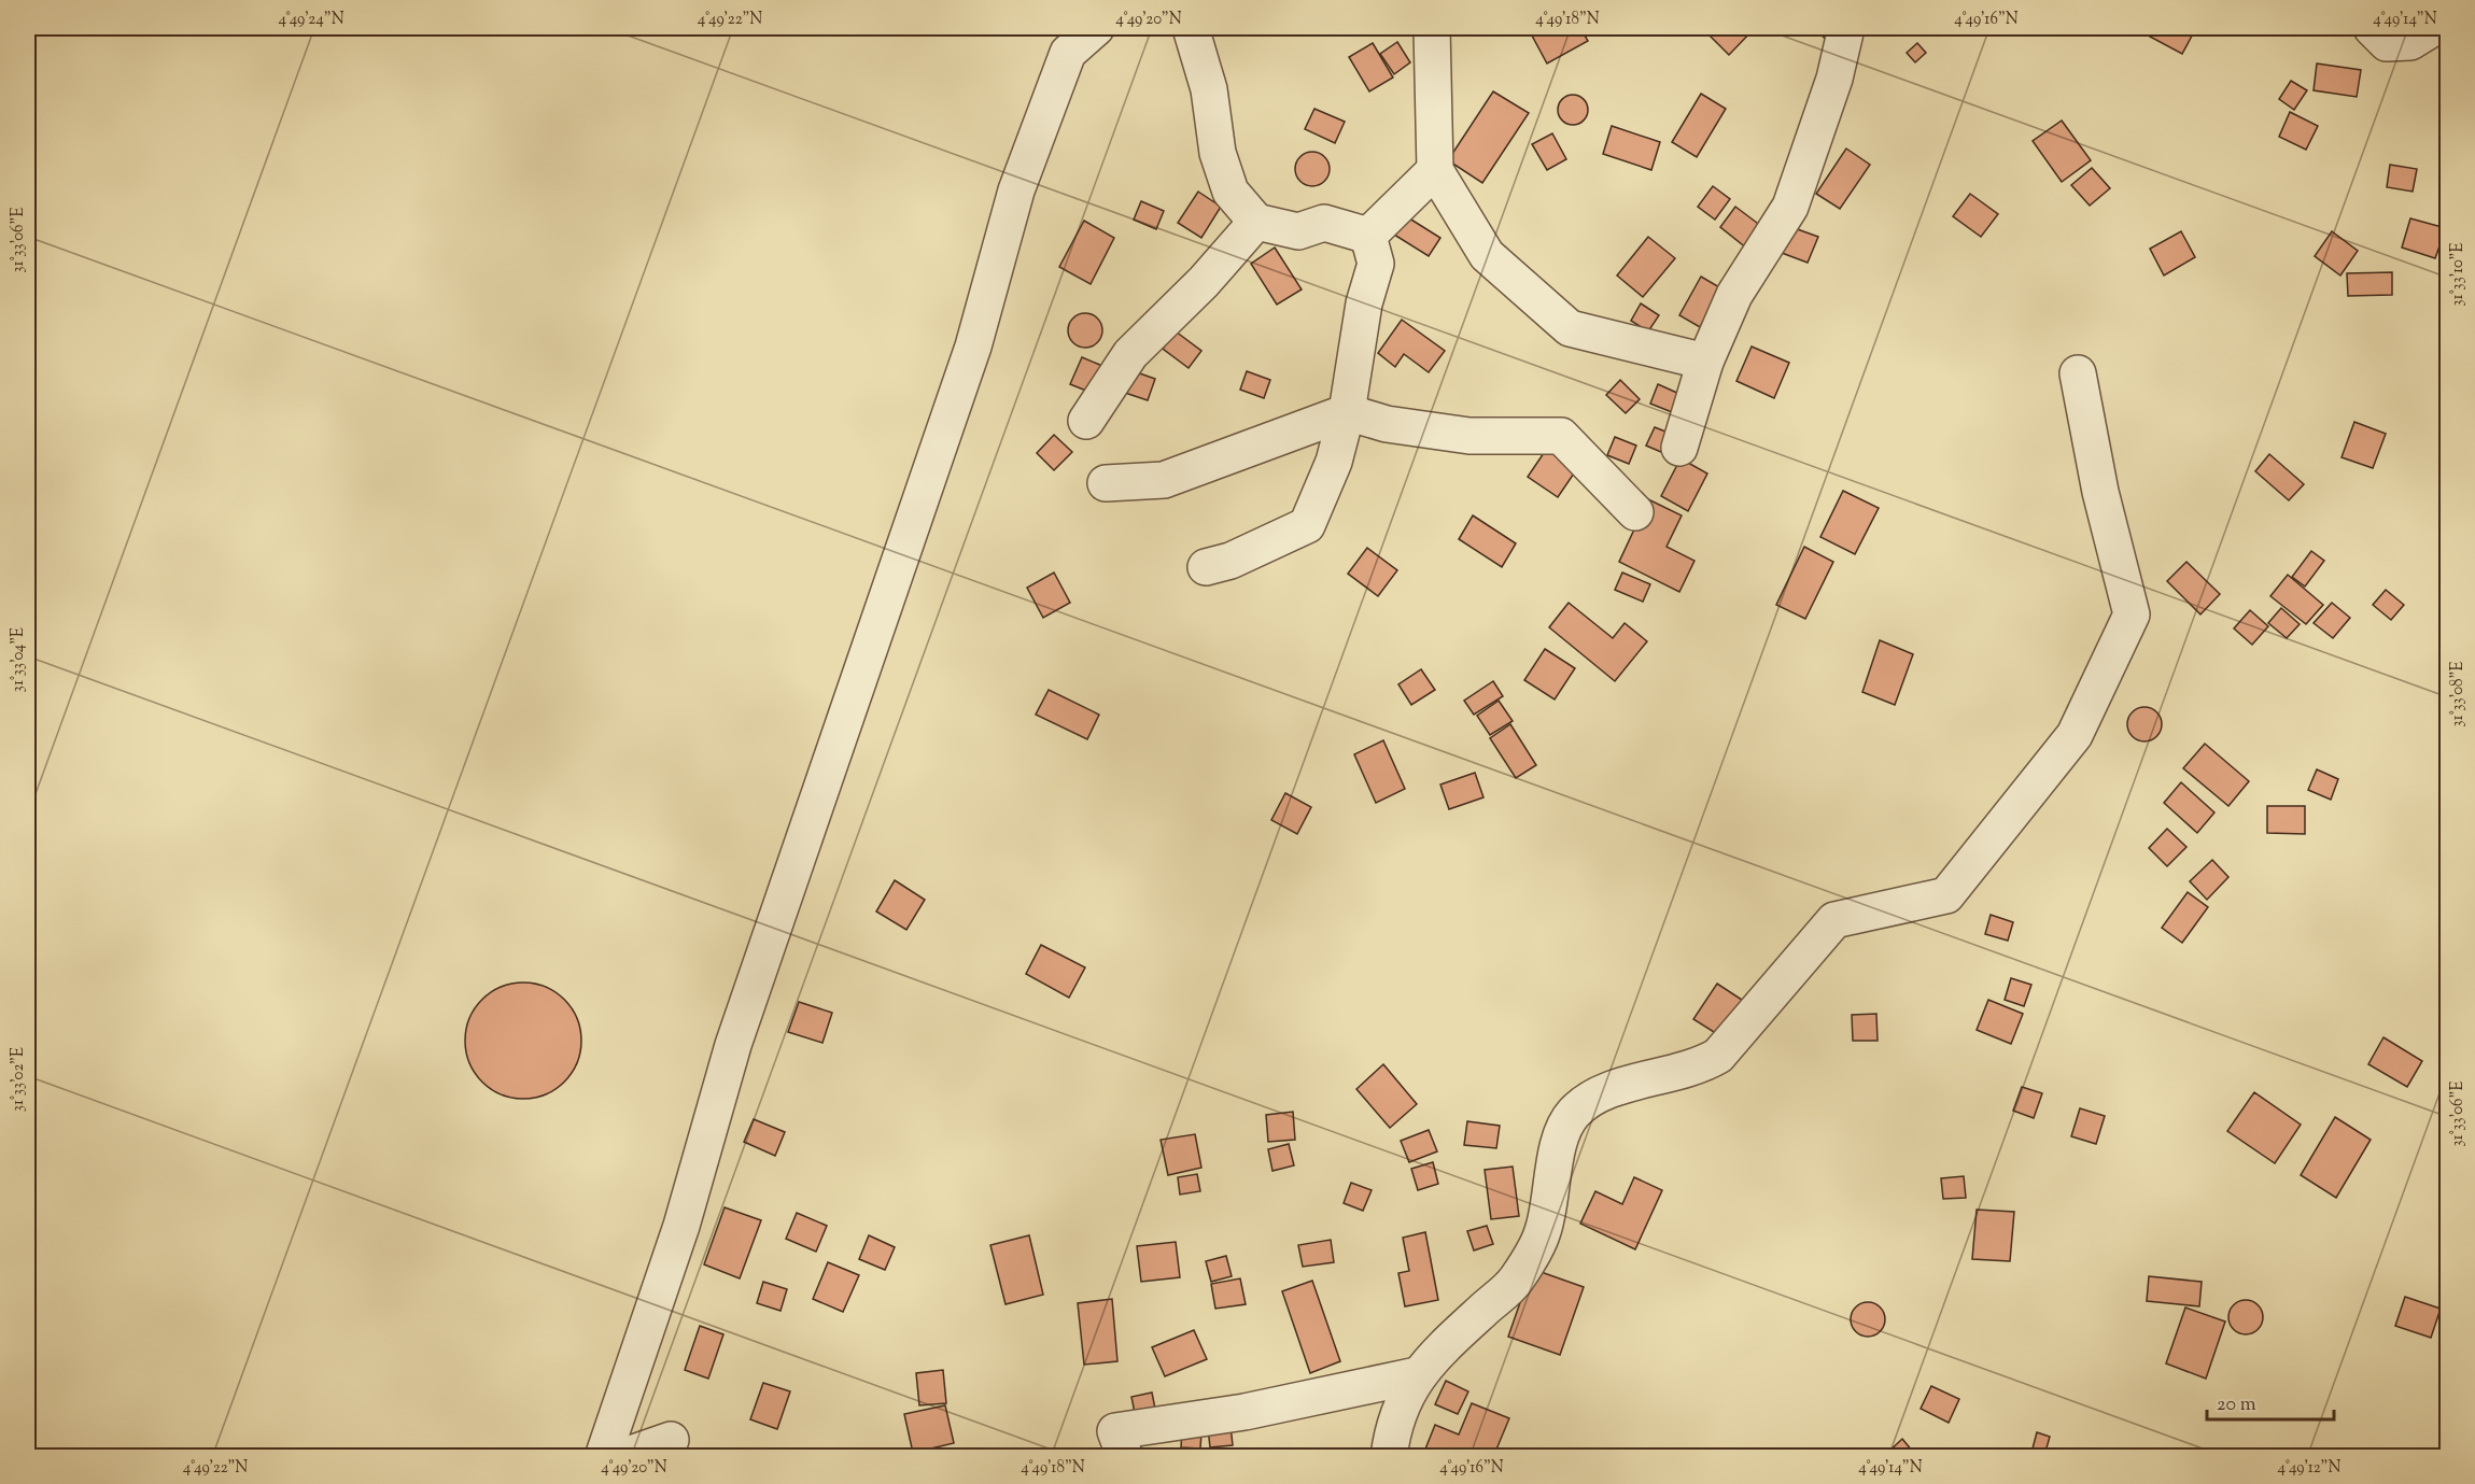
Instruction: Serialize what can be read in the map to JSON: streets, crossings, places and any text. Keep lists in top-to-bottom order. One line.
{"scale_bar":"20 m","coordinates":["4°49'24\"N","4°49'22\"N","4°49'20\"N","4°49'18\"N","4°49'16\"N","4°49'14\"N","31°33'06\"E","31°33'10\"E","31°33'04\"E","31°33'08\"E","31°33'02\"E","4°49'12\"N"]}
